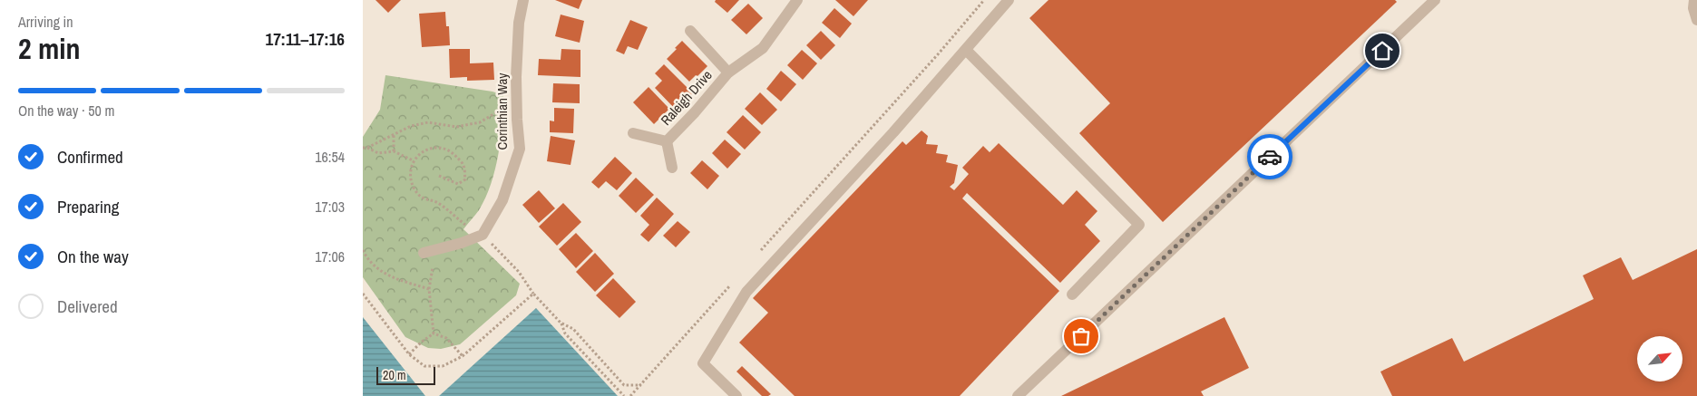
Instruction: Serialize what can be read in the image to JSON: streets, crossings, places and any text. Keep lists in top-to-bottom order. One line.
{"streets":{"street":["Raleigh Drive","Corinthian Way"]},"scale_bar":"20 m","north":"top right","page":{"heading":["2 min","Arriving in","17:11–17:16"],"bar":"On the way · 50 m","list":[["Confirmed","16:54"],["Preparing","17:03"],["On the way","17:06"],"Delivered"],"scale":"20 m"}}
